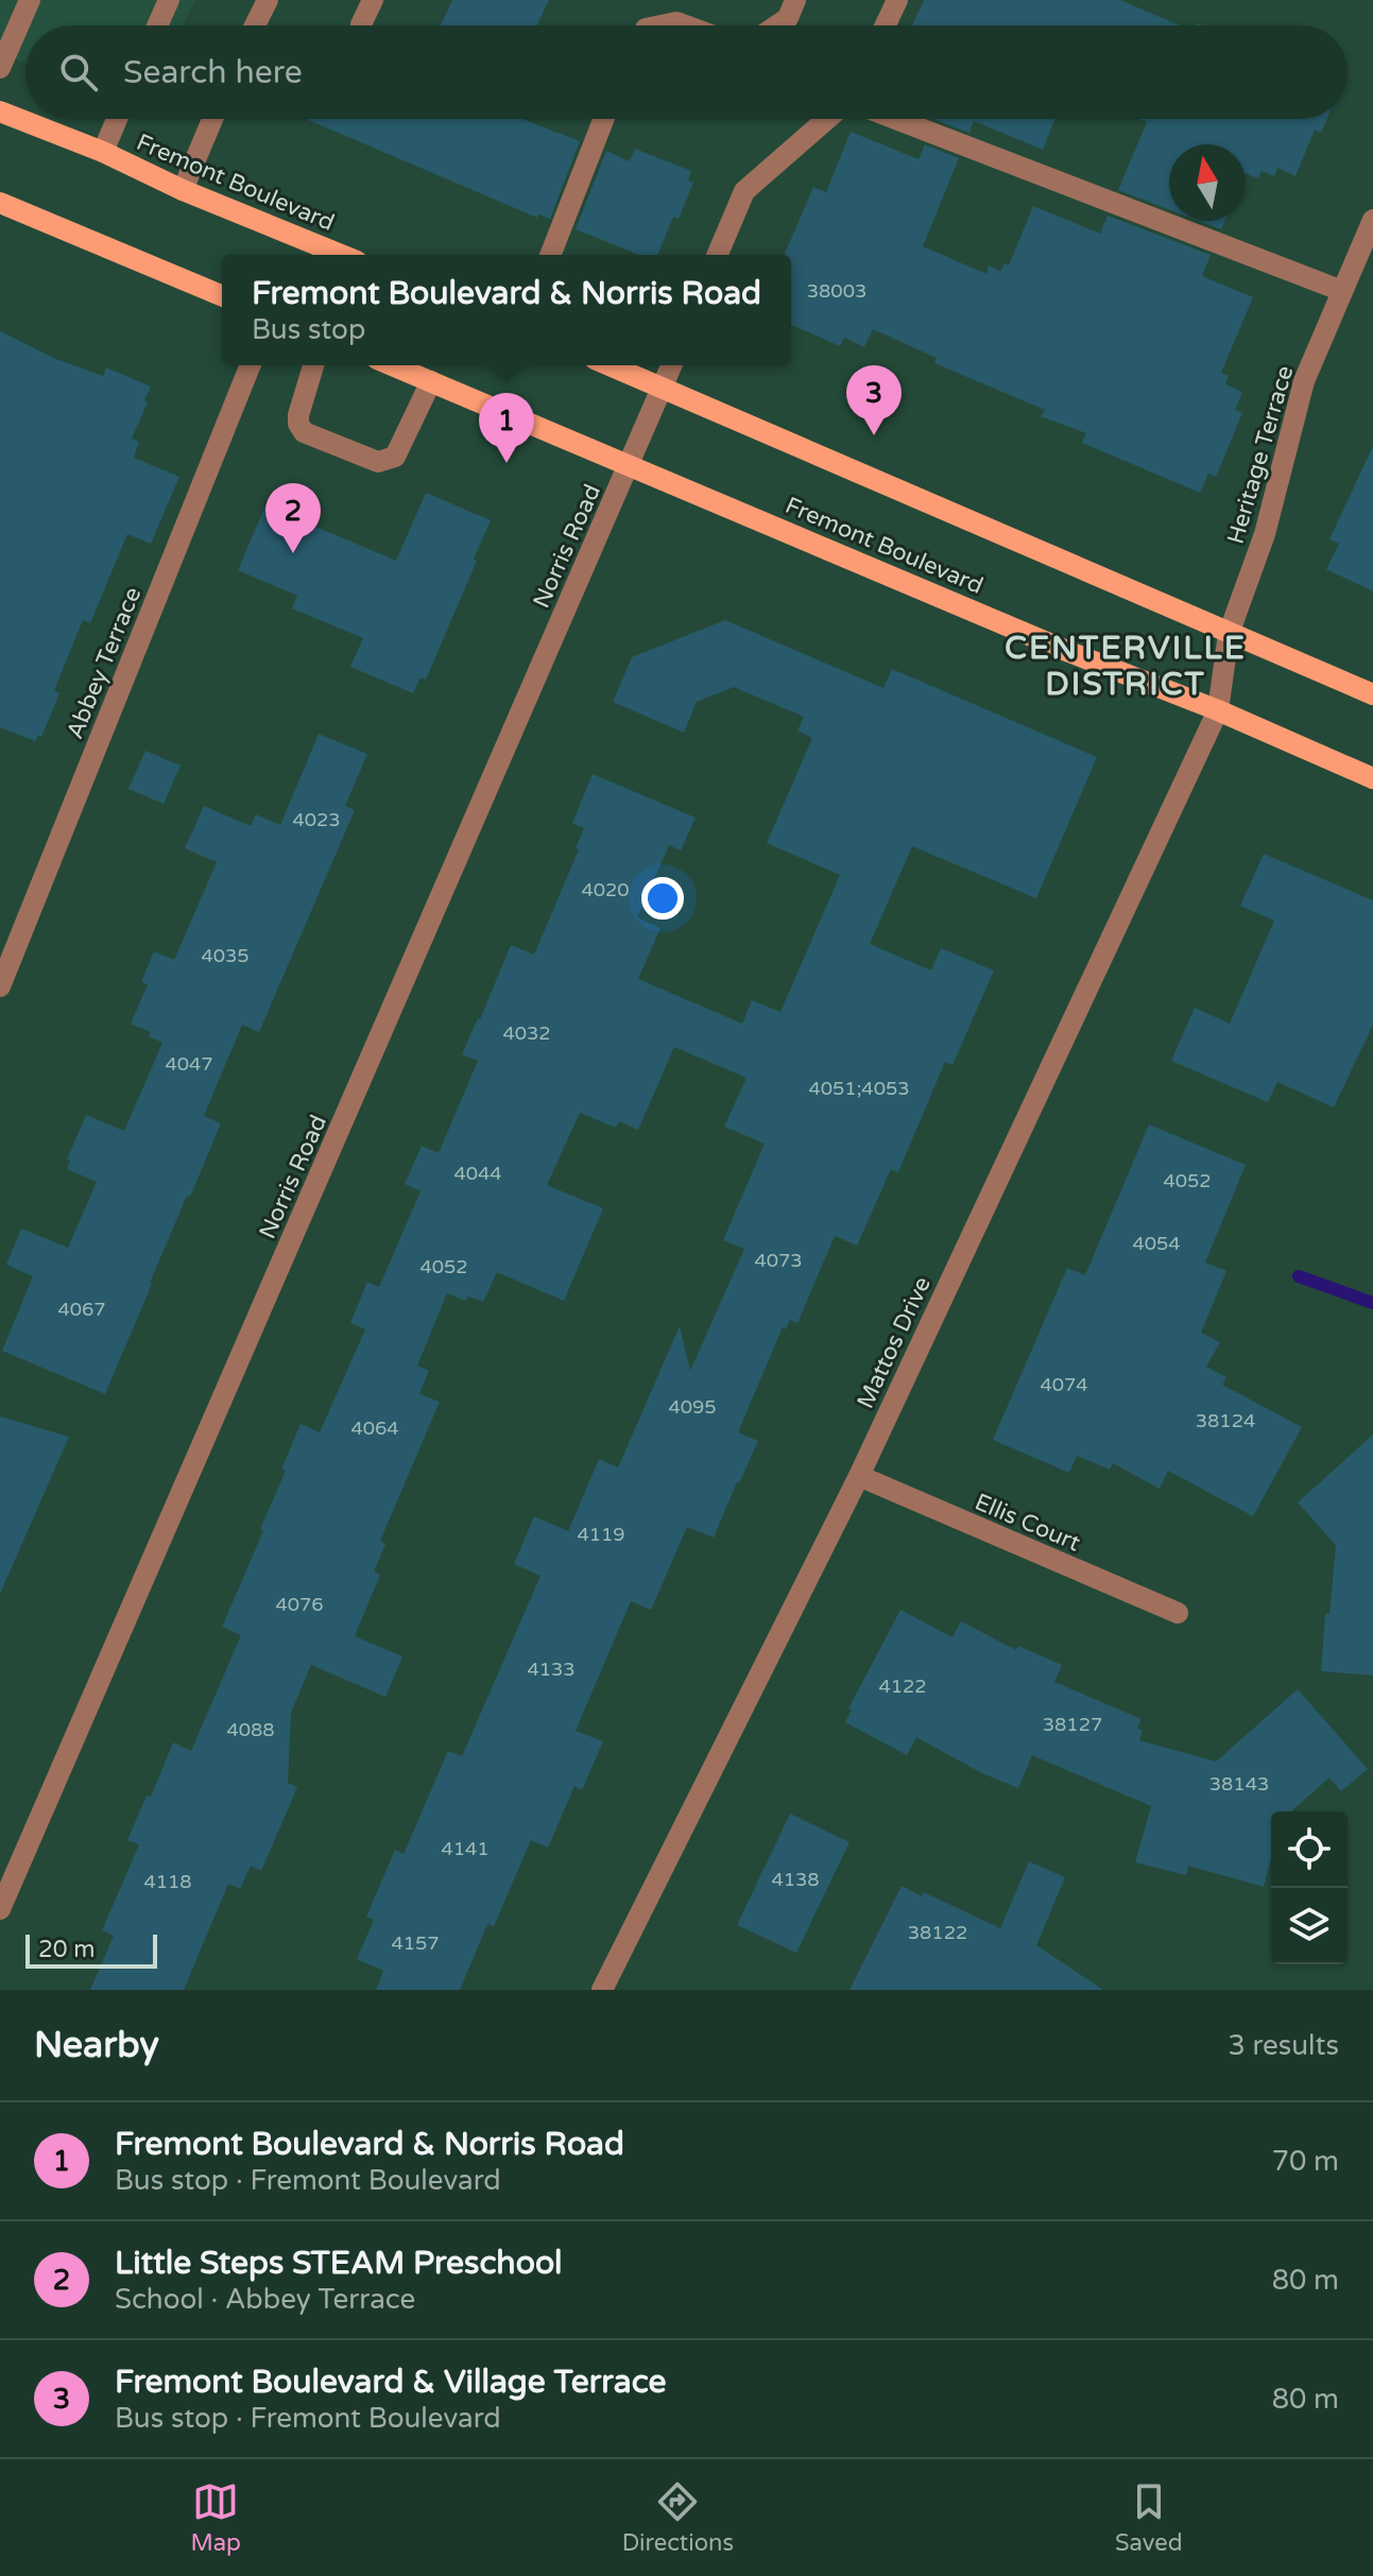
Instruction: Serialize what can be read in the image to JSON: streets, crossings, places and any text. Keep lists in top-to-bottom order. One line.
{"streets":{"main road":["Fremont Boulevard"],"street":["Heritage Terrace","Norris Road","Abbey Terrace","Mattos Drive","Ellis Court"]},"crossings":[["Fremont Boulevard","Heritage Terrace"],["Fremont Boulevard","Norris Road"],["Fremont Boulevard","Mattos Drive"],["Heritage Terrace","Mattos Drive"],["Mattos Drive","Ellis Court"]],"districts":["CENTERVILLE DISTRICT"],"house_numbers":["38003","4023","4020","4035","4032","4047","4051;4053","4044","4052","4054","4073","4052","4067","4074","4095","38124","4064","4119","4076","4133","4122","38127","4088","38143","4141","4138","4118","38122","4157"],"scale_bar":"20 m","north":"top","page":{"search":"Search here","popup":["Fremont Boulevard & Norris Road","Bus stop"],"pins":["3","1","2"],"scale":"20 m","heading":["Nearby","3 results"],"list":[{"mark":"1","name":"Fremont Boulevard & Norris Road","note":"Bus stop · Fremont Boulevard","value":"70 m"},{"mark":"2","name":"Little Steps STEAM Preschool","note":"School · Abbey Terrace","value":"80 m"},{"mark":"3","name":"Fremont Boulevard & Village Terrace","note":"Bus stop · Fremont Boulevard","value":"80 m"}],"nav":["Map","Directions","Saved"]}}
